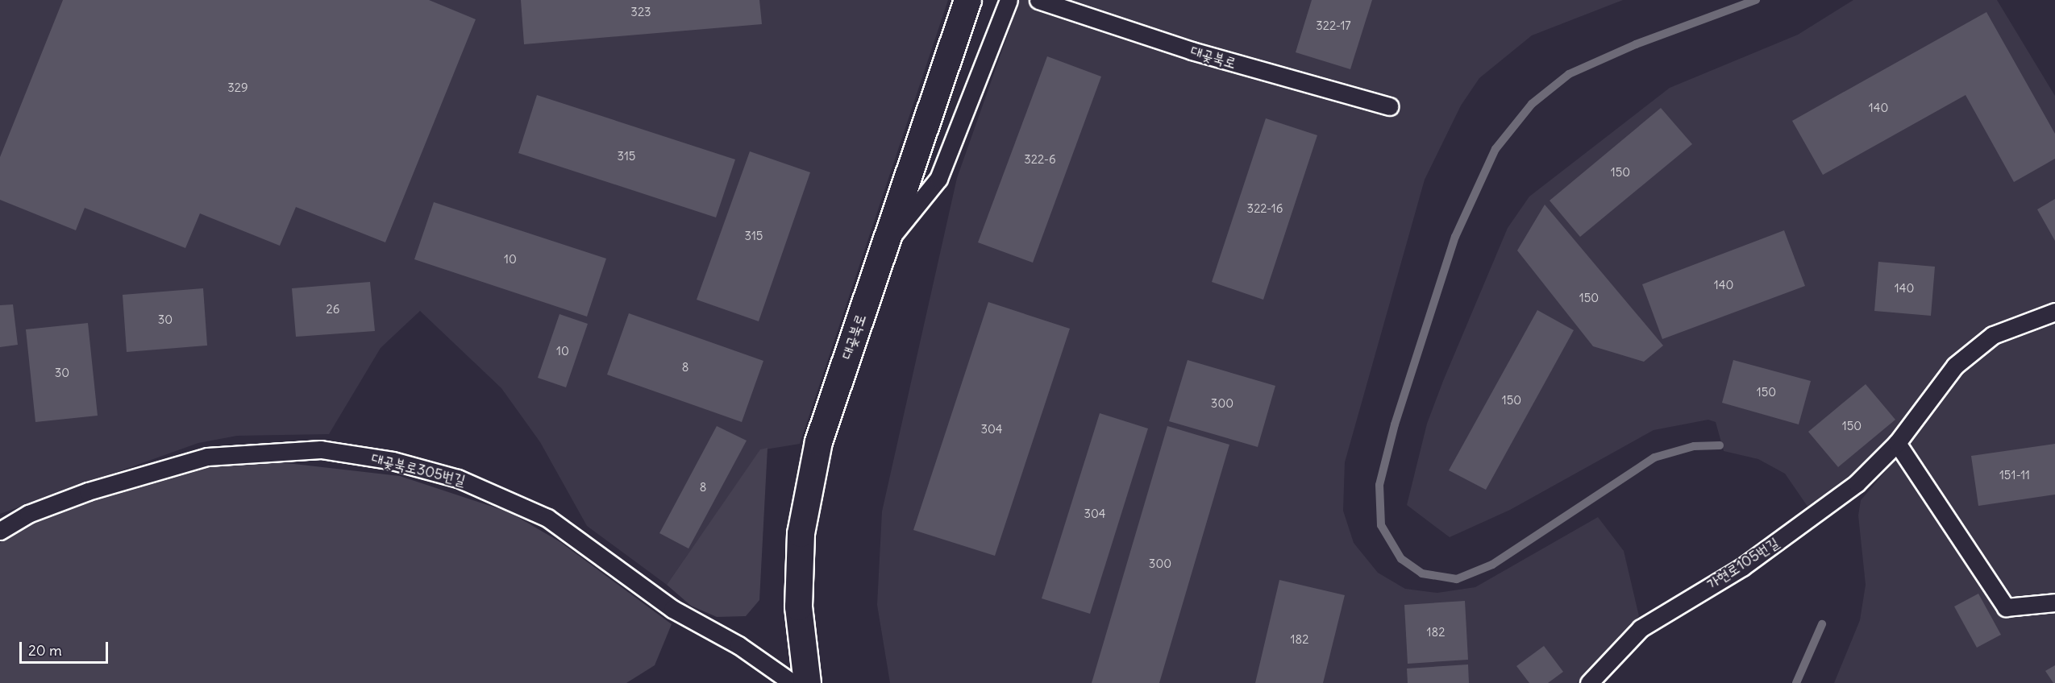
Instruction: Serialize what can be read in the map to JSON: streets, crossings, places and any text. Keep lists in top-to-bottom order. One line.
{"streets":{"street":["대곶북로"],"lane":["대곶북로305번길","가현로105번길"]},"house_numbers":["323","322-17","329","140","315","322-6","150","322-16","315","10","140","140","150","26","30","10","8","30","150","150","300","150","304","151-11","8","304","300","182","182"],"scale_bar":"20 m"}
